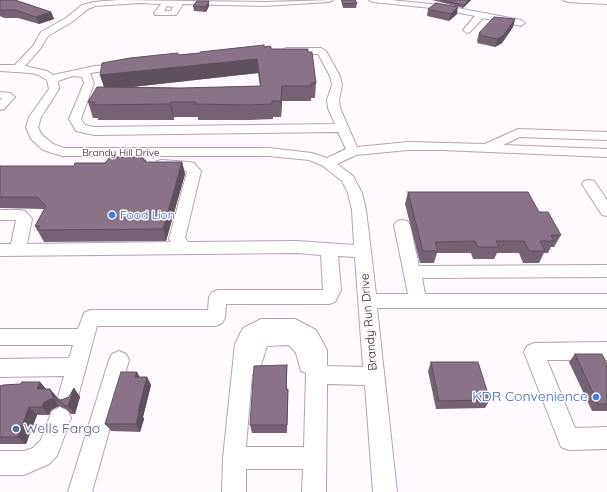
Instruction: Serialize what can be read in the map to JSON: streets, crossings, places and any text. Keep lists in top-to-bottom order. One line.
{"streets":{"street":["Brandy Hill Drive","Brandy Run Drive"]},"crossings":[["Brandy Hill Drive","Brandy Run Drive"]],"places":["Food Lion","KDR Convenience","Wells Fargo"]}
